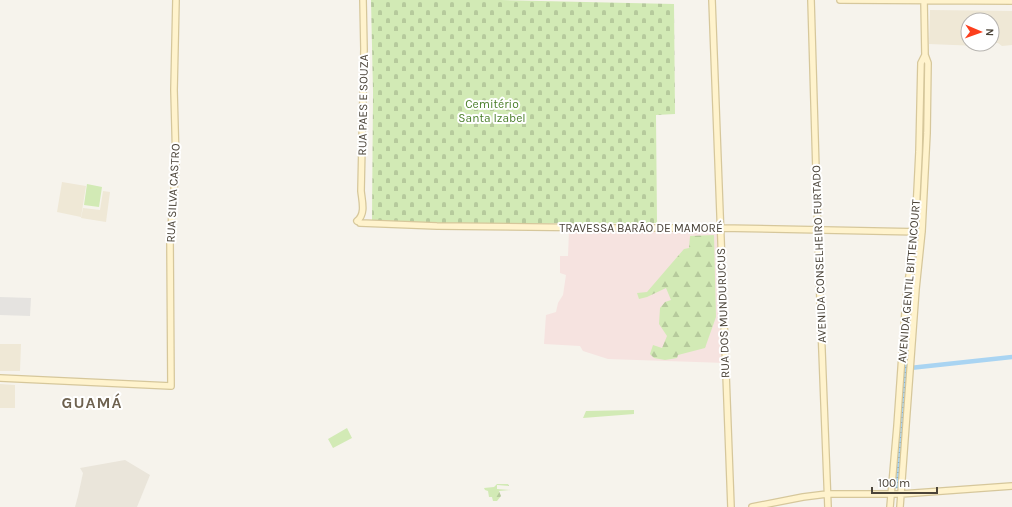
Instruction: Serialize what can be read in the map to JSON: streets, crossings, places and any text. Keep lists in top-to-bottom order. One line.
{"streets":{"street":["RUA PAES E SOUZA","RUA SILVA CASTRO","TRAVESSA BARÃO DE MAMORÉ","AVENIDA CONSELHEIRO FURTADO","AVENIDA GENTIL BITTENCOURT","RUA DOS MUNDURUCUS"]},"crossings":[["RUA PAES E SOUZA","TRAVESSA BARÃO DE MAMORÉ"],["TRAVESSA BARÃO DE MAMORÉ","AVENIDA CONSELHEIRO FURTADO"],["TRAVESSA BARÃO DE MAMORÉ","AVENIDA GENTIL BITTENCOURT"],["TRAVESSA BARÃO DE MAMORÉ","RUA DOS MUNDURUCUS"]],"districts":["GUAMÁ"],"parks":["Cemitério Santa Izabel"],"scale_bar":"100 m","north":"right"}
